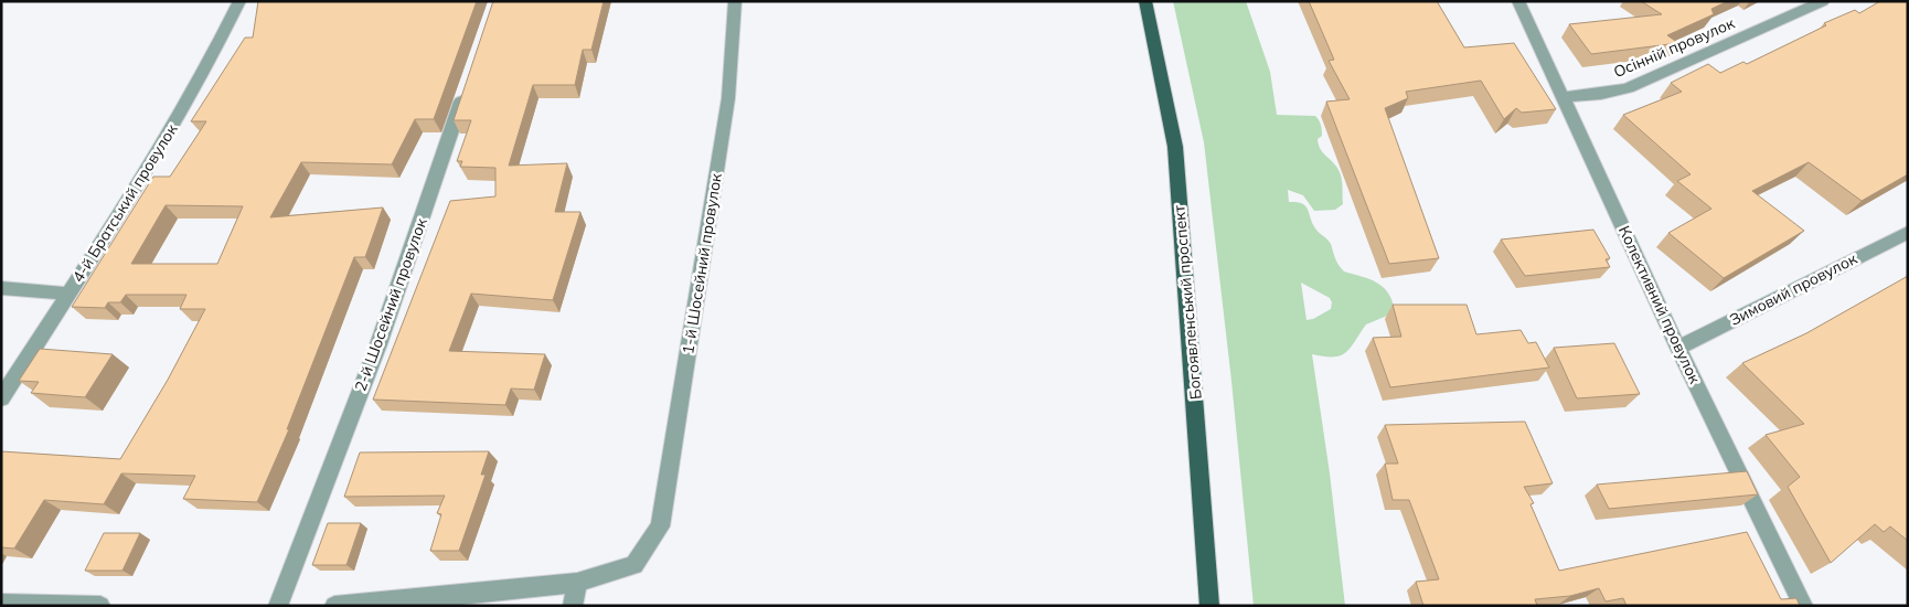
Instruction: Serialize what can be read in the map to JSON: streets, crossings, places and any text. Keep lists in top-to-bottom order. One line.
{"streets":{"main road":["Богоявленський проспект"],"street":["Осінній провулок","4-й Братський провулок","1-й Шосейний провулок","Зимовий провулок","2-й Шосейний провулок","Колективний провулок"]},"crossings":[["Осінній провулок","Колективний провулок"],["Зимовий провулок","Колективний провулок"]]}
